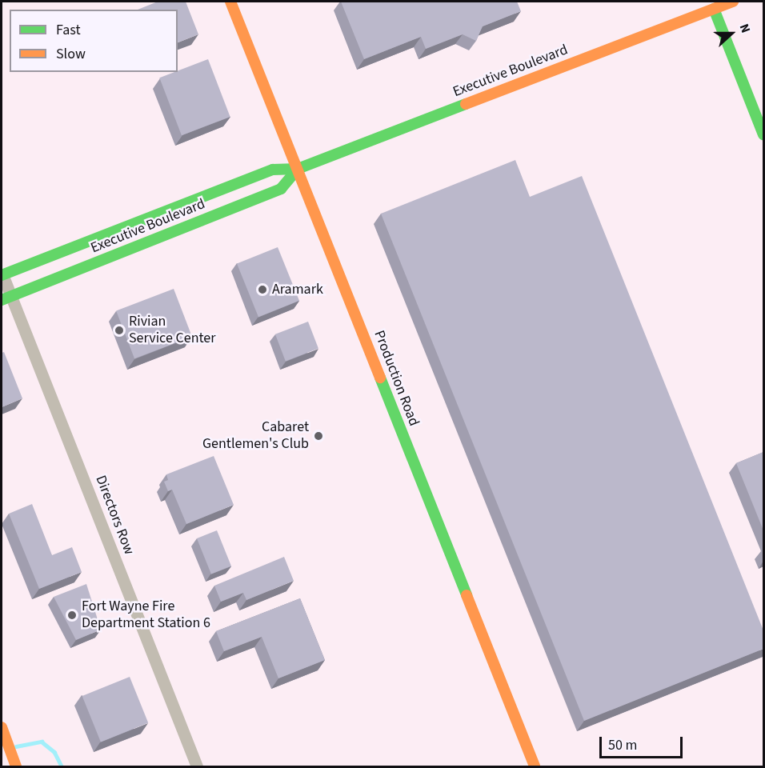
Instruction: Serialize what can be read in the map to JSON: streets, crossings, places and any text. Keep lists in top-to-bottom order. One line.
{"streets":{"main road":["Executive Boulevard","Production Road"],"street":["Directors Row"]},"crossings":[["Executive Boulevard","Production Road"],["Executive Boulevard","Directors Row"]],"places":["Aramark","Rivian Service Center","Cabaret Gentlemen's Club","Fort Wayne Fire Department Station 6"],"legend":["Fast","Slow"],"scale_bar":"50 m","north":"right"}
